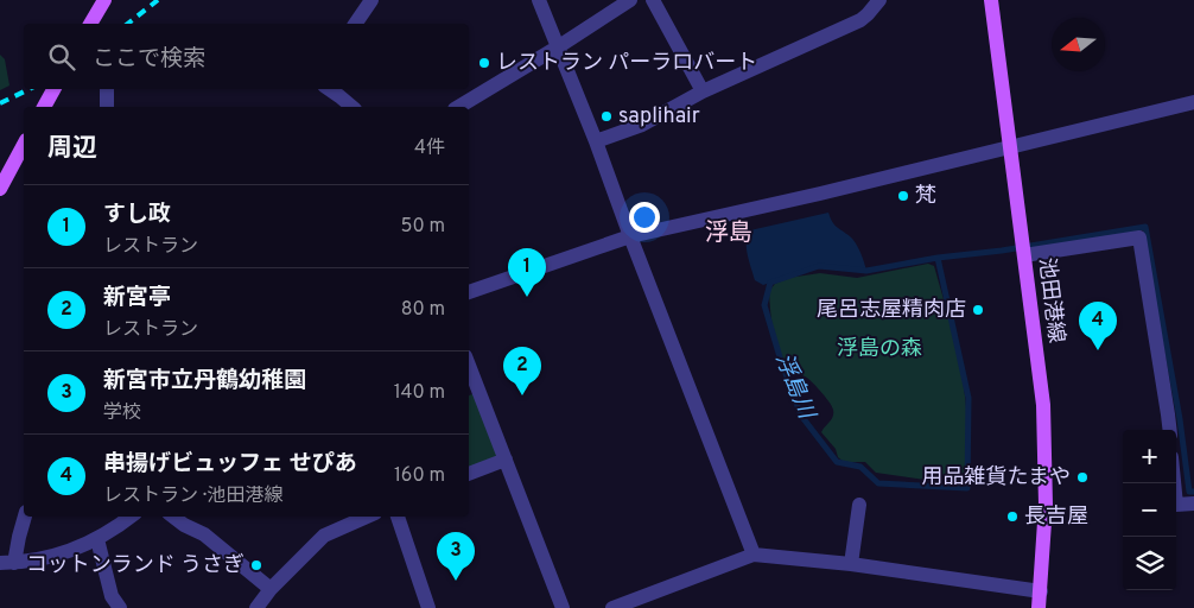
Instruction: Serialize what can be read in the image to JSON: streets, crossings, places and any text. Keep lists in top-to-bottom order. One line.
{"streets":{"main road":["池田港線"]},"districts":["浮島"],"water":["浮島川"],"parks":["浮島の森"],"places":["レストラン パーラロバート","saplihair","梵","尾呂志屋精肉店","用品雑貨たまや","長吉屋","コットンランド うさぎ"],"north":"left","page":{"search":"ここで検索","heading":["周辺","4件"],"list":[{"mark":"1","name":"すし政","note":"レストラン","value":"50 m"},{"mark":"2","name":"新宮亭","note":"レストラン","value":"80 m"},{"mark":"3","name":"新宮市立丹鶴幼稚園","note":"学校","value":"140 m"},{"mark":"4","name":"串揚げビュッフェ せぴあ","note":"レストラン · 池田港線","value":"160 m"}],"pins":["1","4","2","3"],"map_buttons":["+","−"]}}
